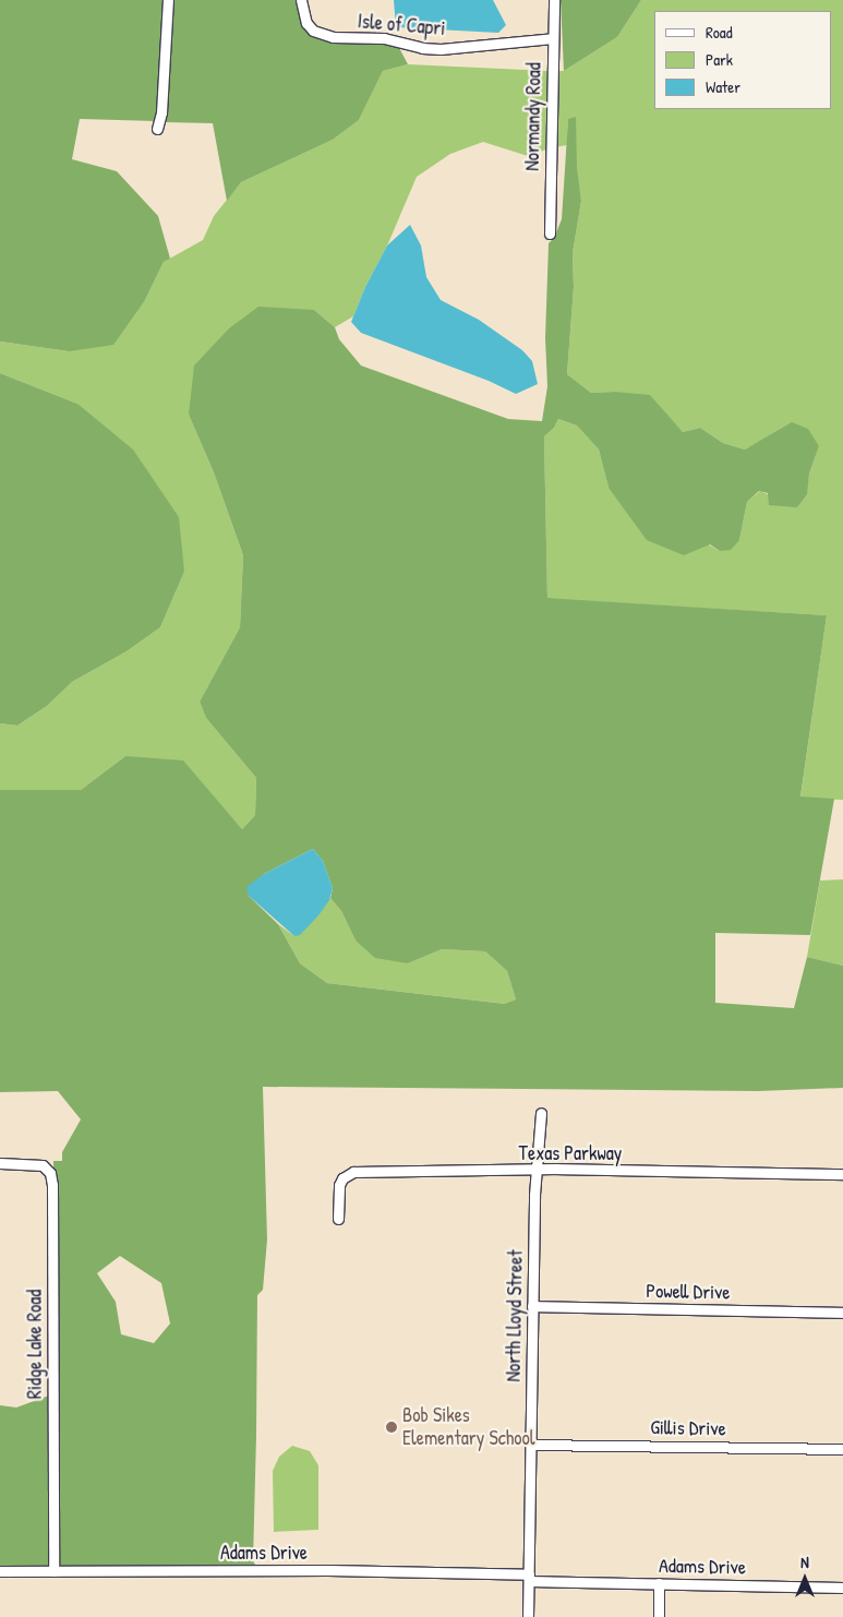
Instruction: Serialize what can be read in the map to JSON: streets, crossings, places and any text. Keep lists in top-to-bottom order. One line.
{"streets":{"street":["Isle of Capri","Normandy Road","Texas Parkway","Powell Drive","North Lloyd Street","Ridge Lake Road","Gillis Drive","Adams Drive"]},"crossings":[["Isle of Capri","Normandy Road"],["Texas Parkway","North Lloyd Street"],["Powell Drive","North Lloyd Street"],["North Lloyd Street","Gillis Drive"],["North Lloyd Street","Adams Drive"],["Ridge Lake Road","Adams Drive"]],"places":["Bob Sikes Elementary School"],"legend":["Road","Park","Water"],"north":"top"}
